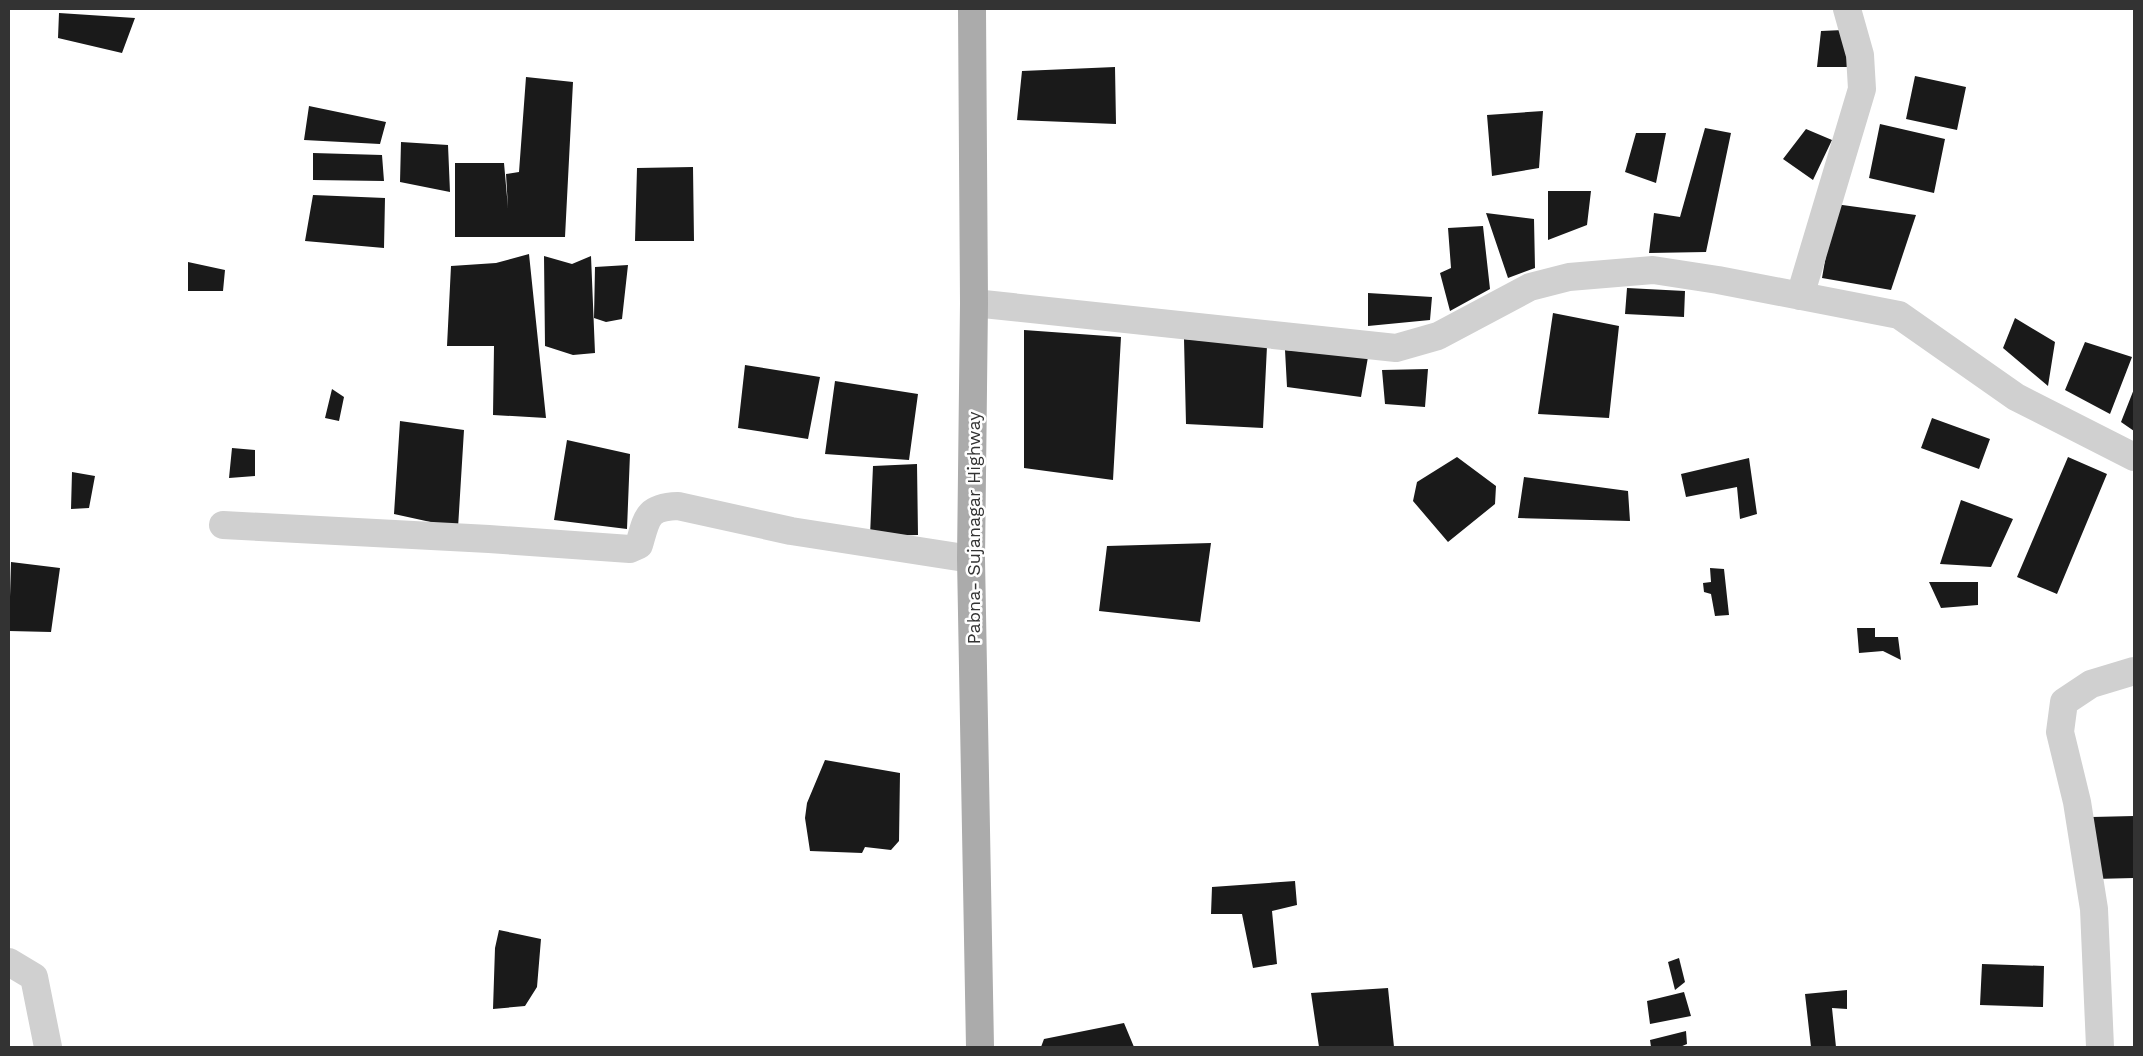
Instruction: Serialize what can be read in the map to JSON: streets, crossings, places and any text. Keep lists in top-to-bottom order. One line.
{"streets":{"main road":["Pabna- Sujanagar Highway"]}}
